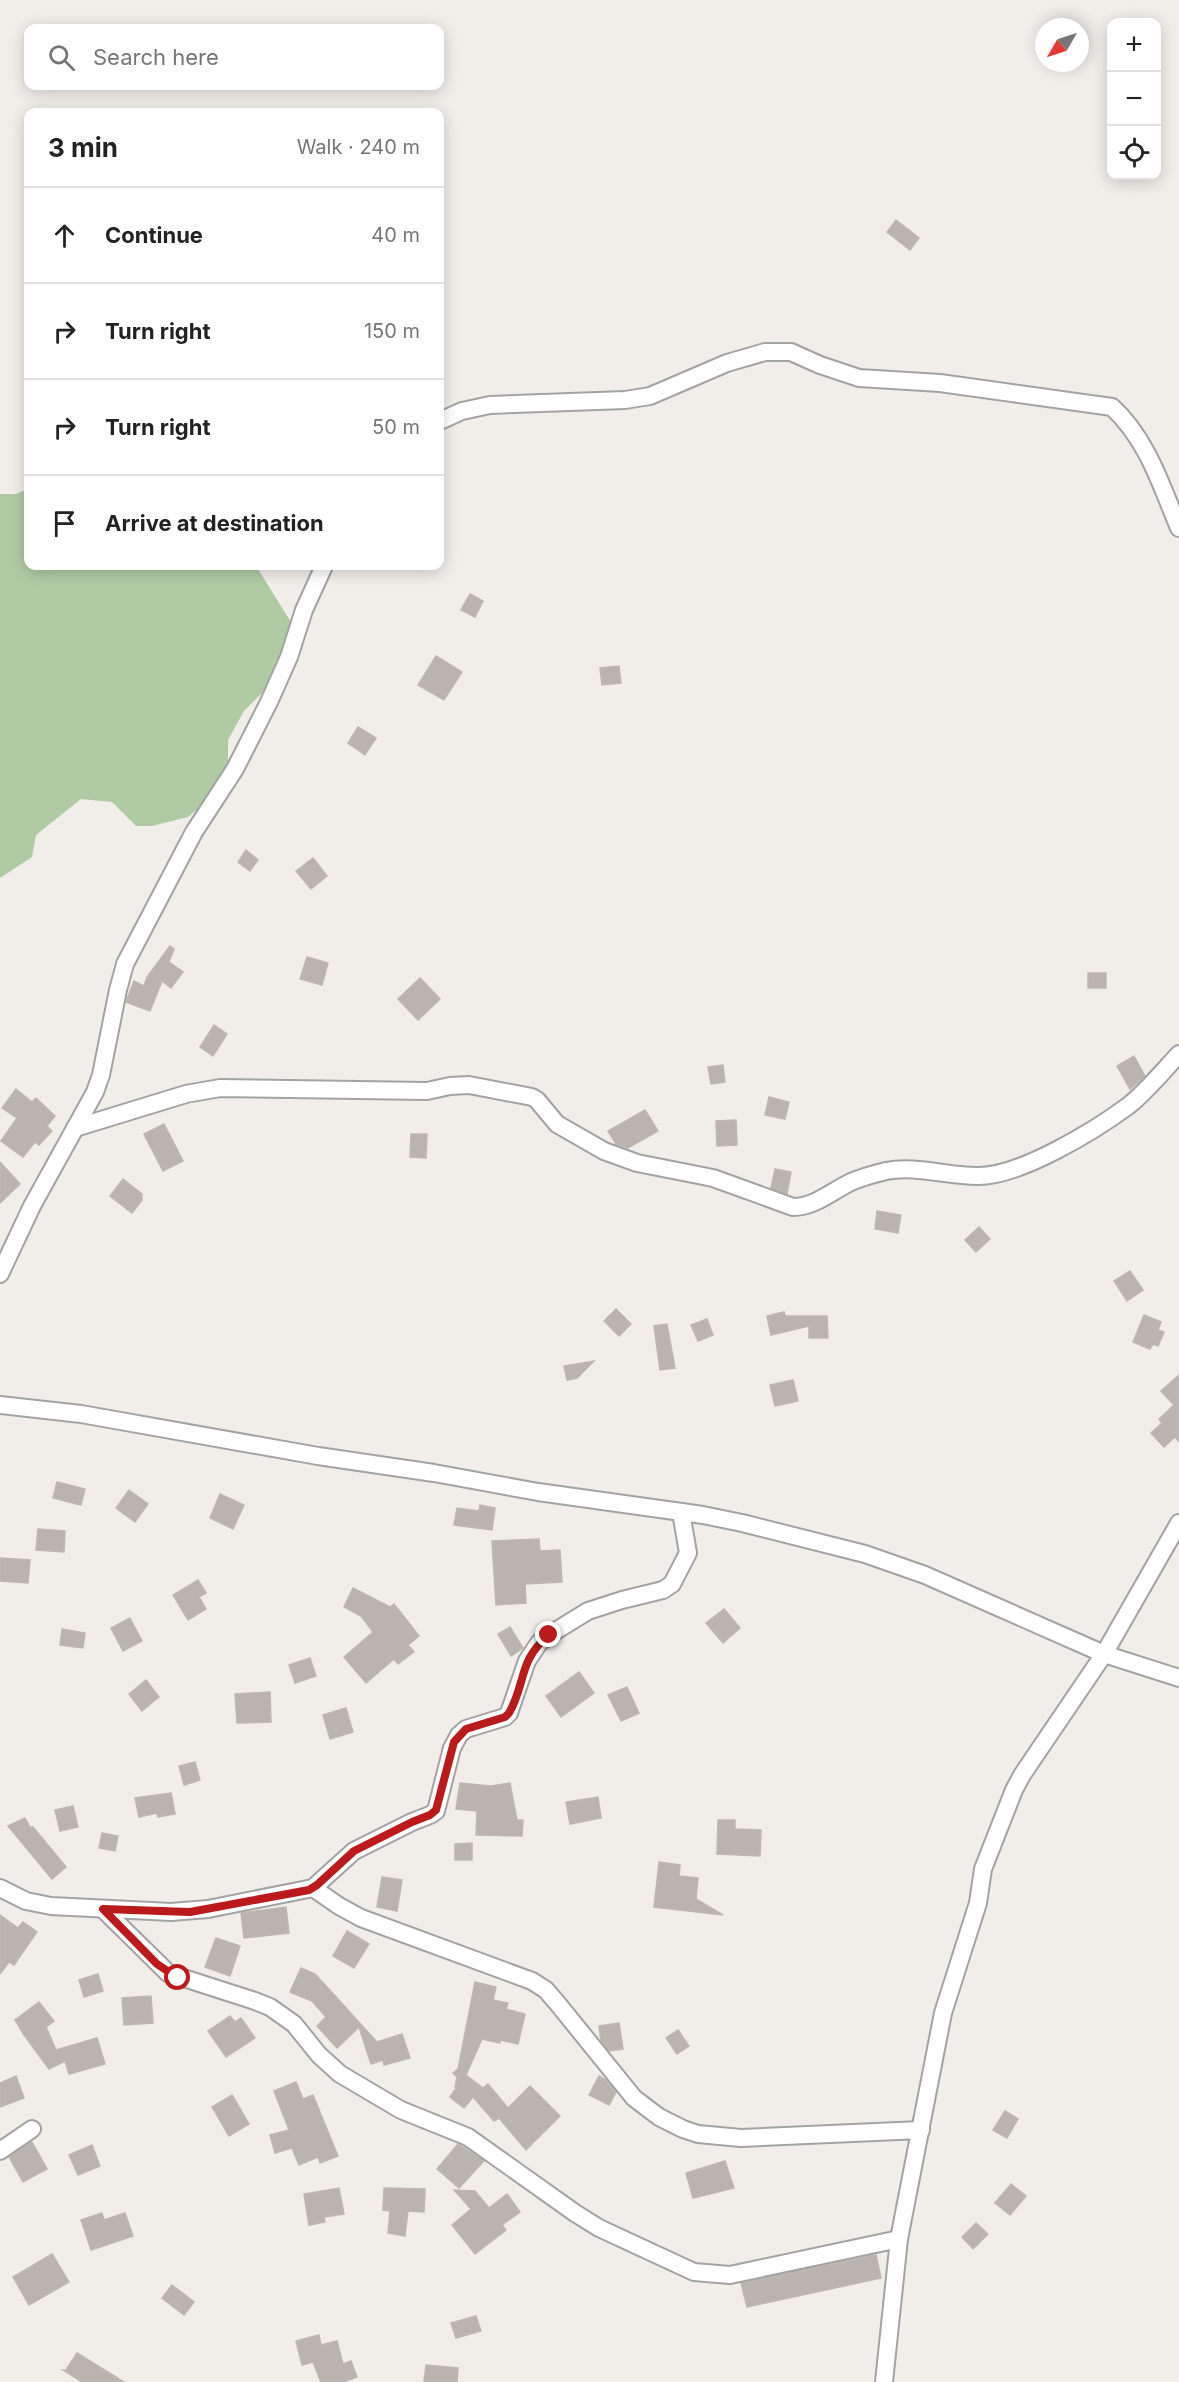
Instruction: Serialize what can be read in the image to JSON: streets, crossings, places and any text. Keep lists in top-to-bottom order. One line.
{"north":"bottom left","page":{"map_buttons":["+","−"],"search":"Search here","heading":["3 min","Walk · 240 m"],"list":[["Continue","40 m"],["Turn right","150 m"],["Turn right","50 m"],"Arrive at destination"]}}
